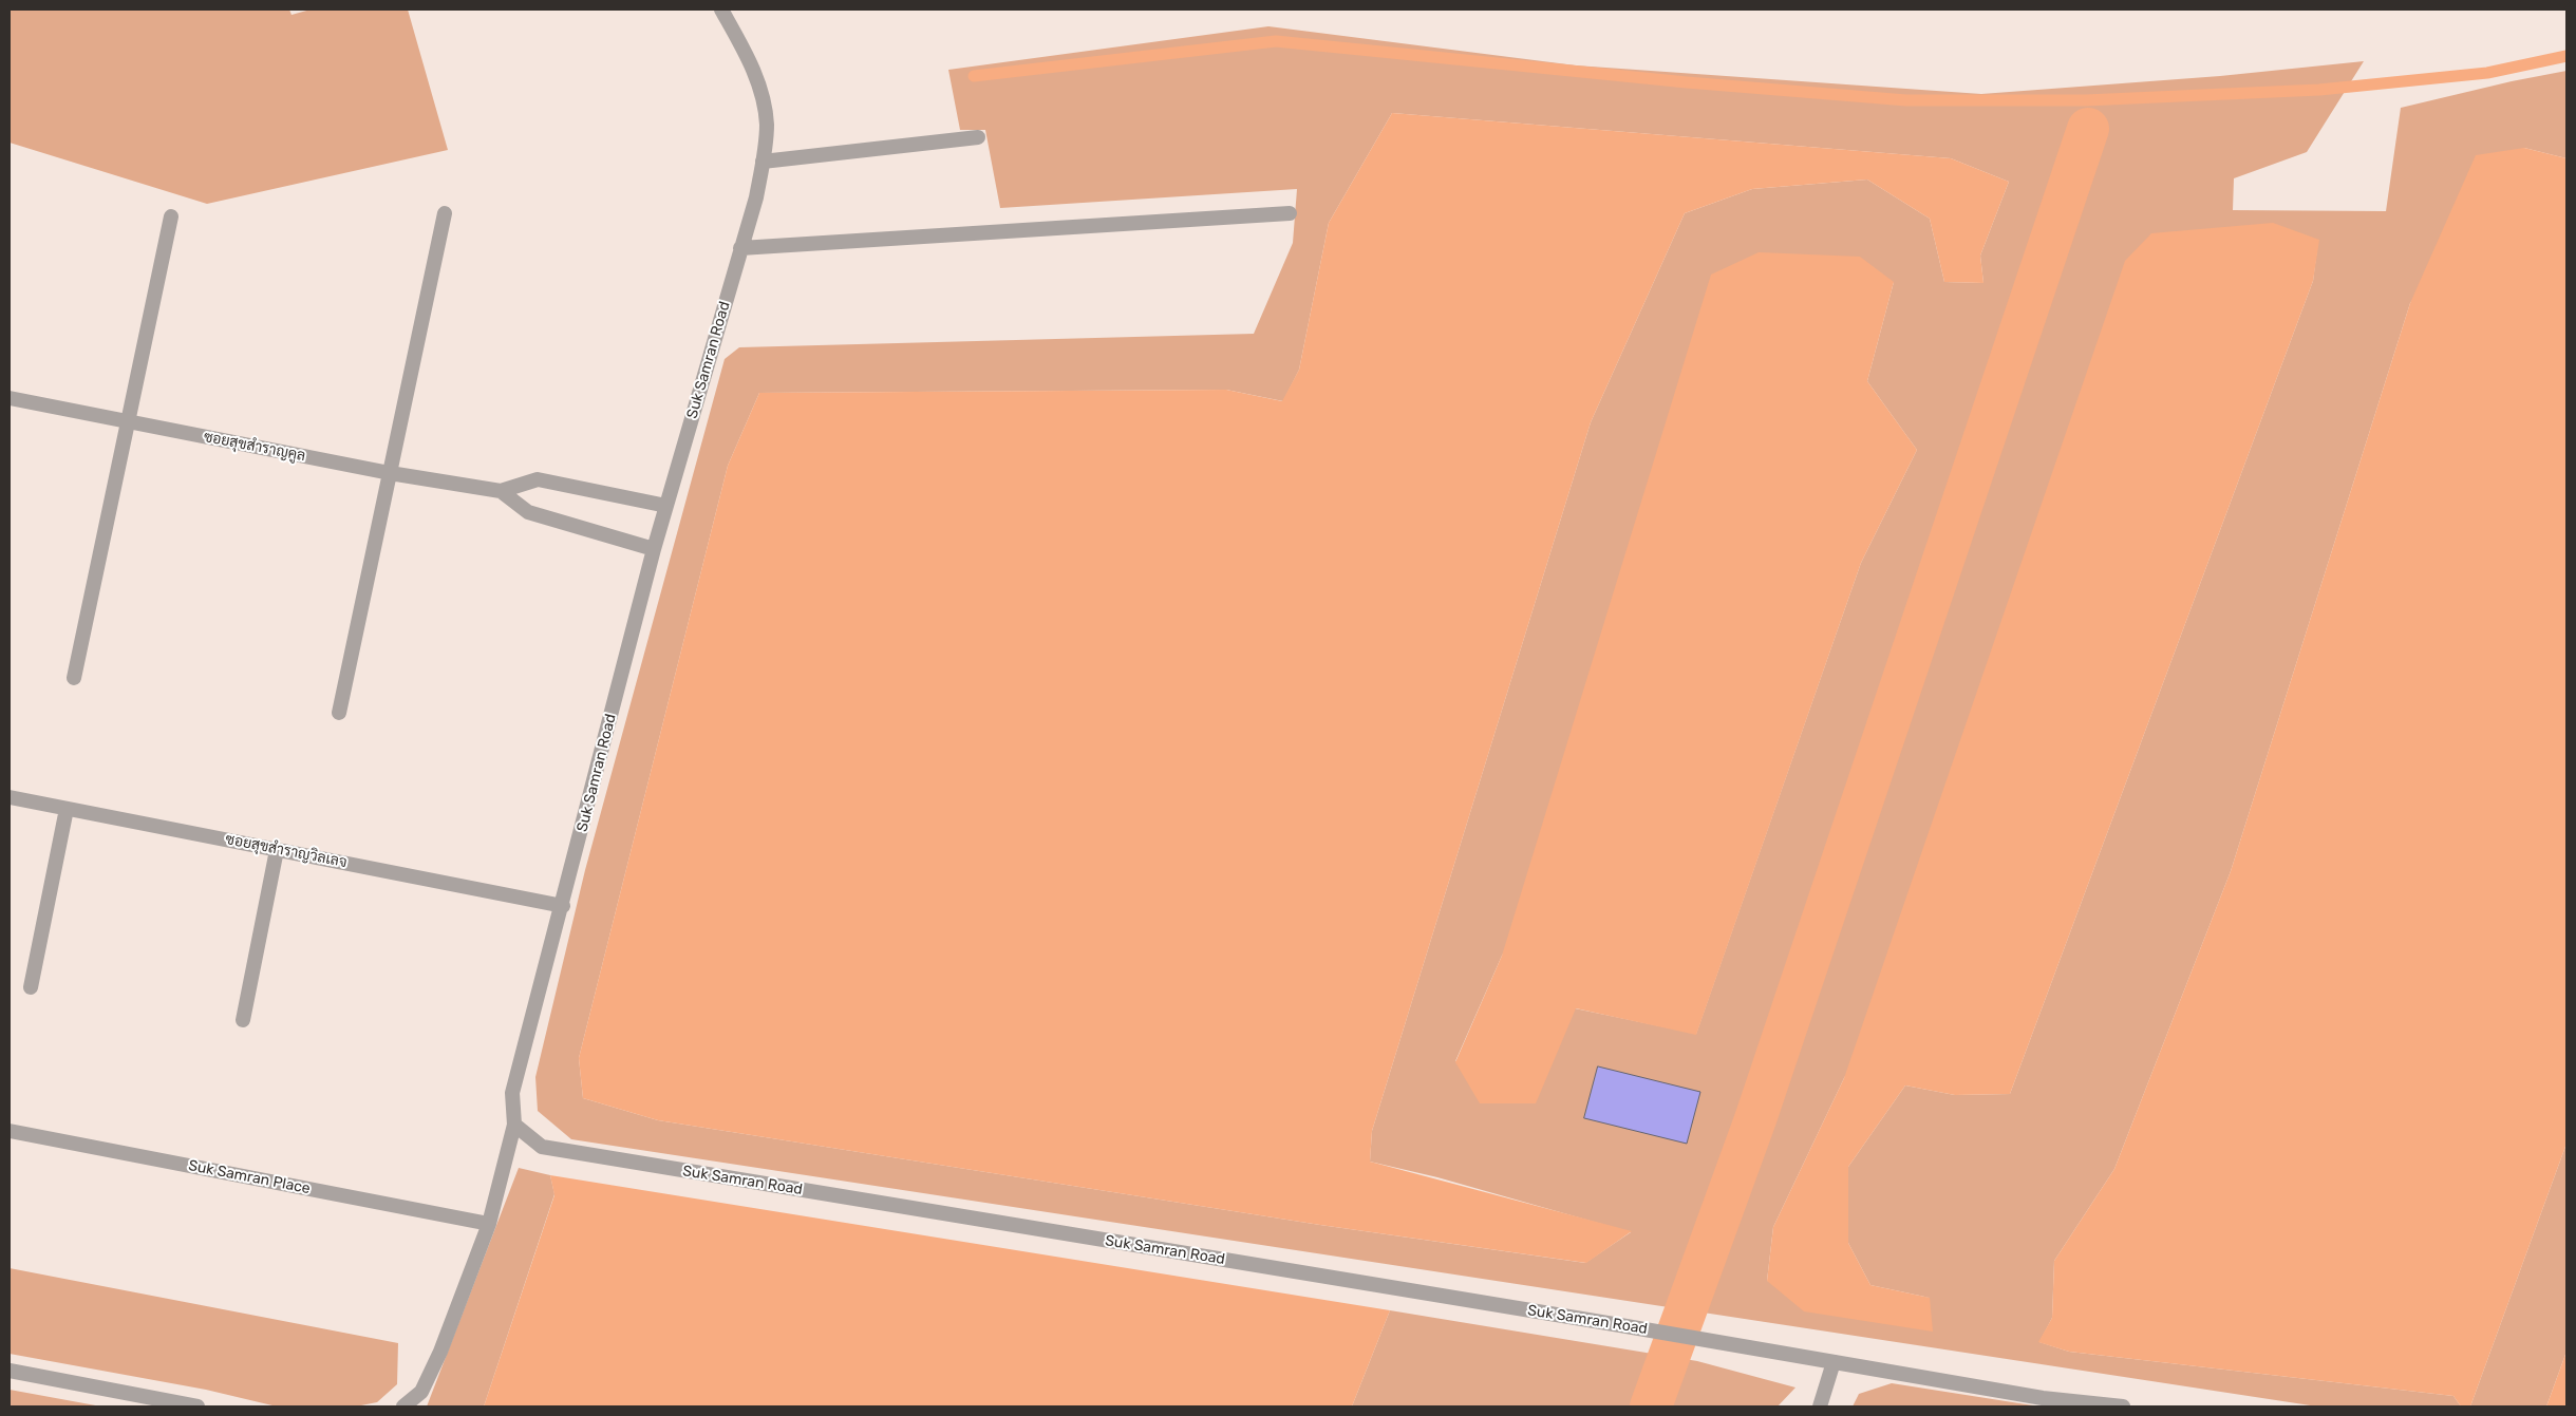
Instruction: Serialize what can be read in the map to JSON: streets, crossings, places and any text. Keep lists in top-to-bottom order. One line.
{"streets":{"street":["Suk Samran Road","ซอยสุขสำราญคูล","ซอยสุขสำราญวิลเลจ","Suk Samran Place"]},"crossings":[["Suk Samran Road","ซอยสุขสำราญคูล"],["Suk Samran Road","ซอยสุขสำราญวิลเลจ"]]}
